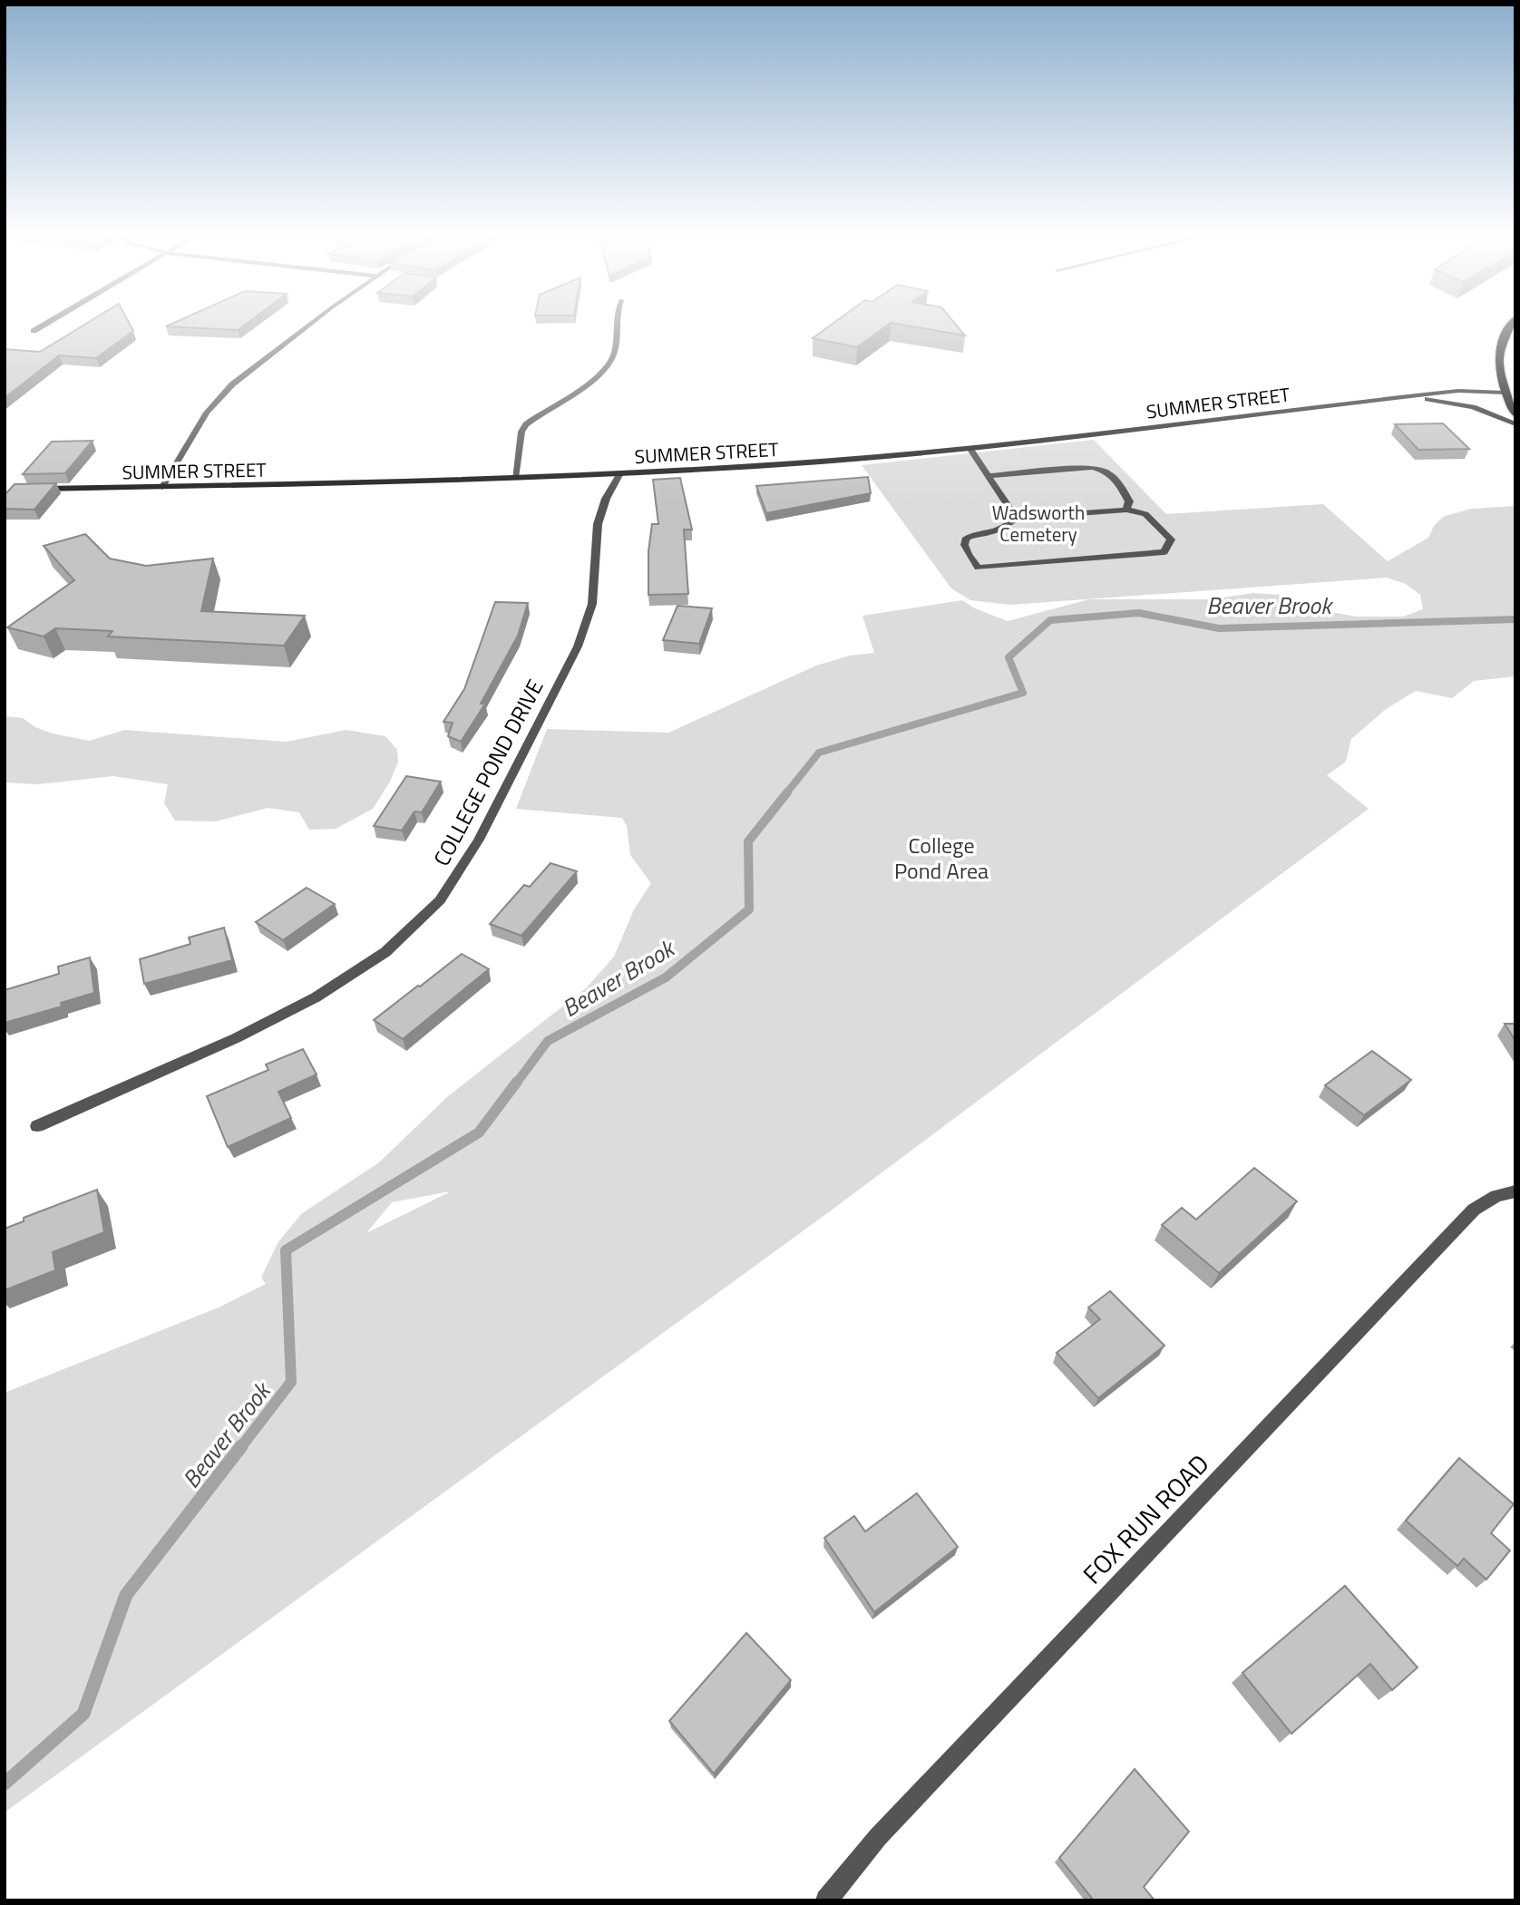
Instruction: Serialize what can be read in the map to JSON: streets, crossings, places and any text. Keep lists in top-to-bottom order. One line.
{"streets":{"street":["SUMMER STREET","COLLEGE POND DRIVE","FOX RUN ROAD"]},"crossings":[["SUMMER STREET","COLLEGE POND DRIVE"]],"water":["Beaver Brook"],"parks":["Wadsworth Cemetery","College Pond Area"]}
